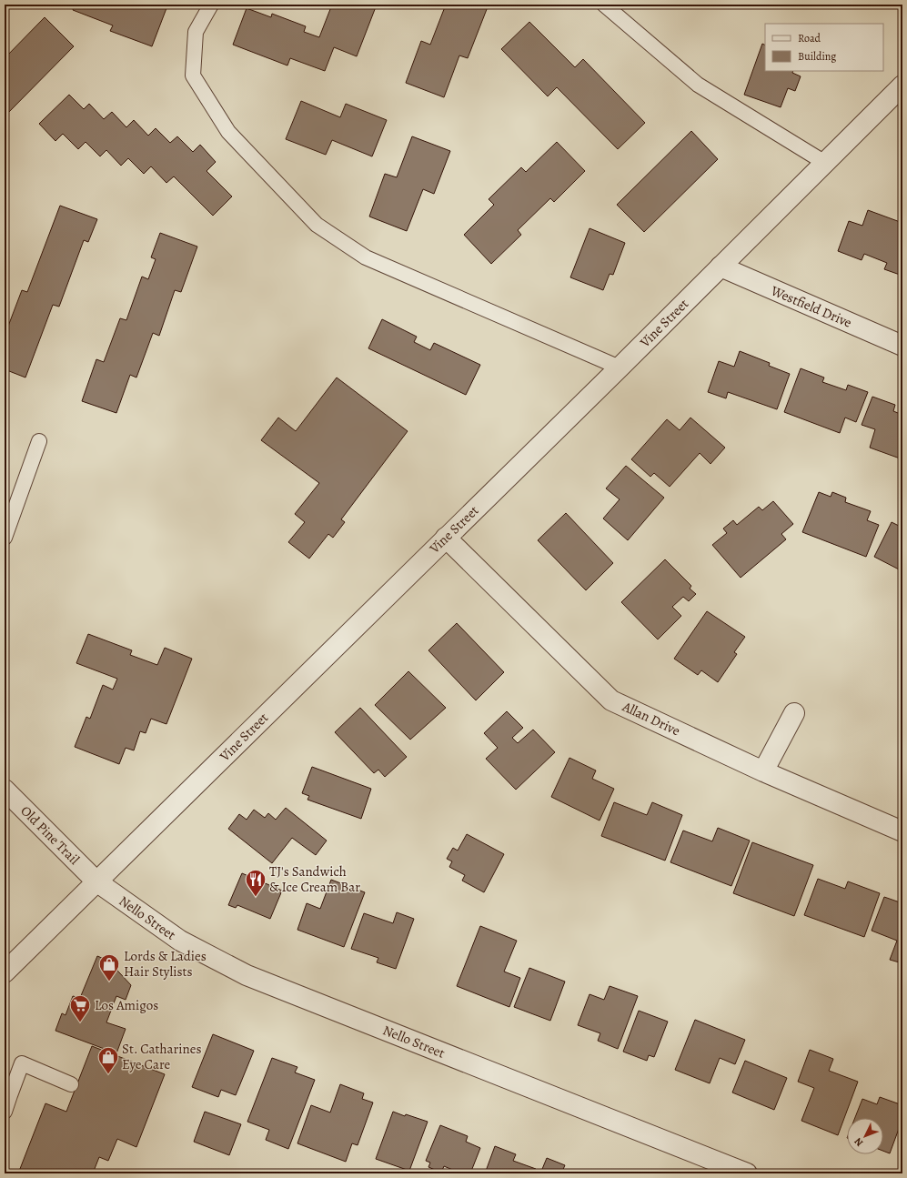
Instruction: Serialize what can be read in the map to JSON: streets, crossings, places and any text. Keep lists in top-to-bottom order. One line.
{"streets":{"street":["Westfield Drive","Vine Street","Allan Drive","Old Pine Trail","Nello Street"]},"crossings":[["Westfield Drive","Vine Street"],["Vine Street","Allan Drive"],["Vine Street","Old Pine Trail"],["Vine Street","Nello Street"],["Old Pine Trail","Nello Street"]],"places":{"restaurant":["TJ's Sandwich & Ice Cream Bar"],"shop":["Lords & Ladies Hair Stylists","St. Catharines Eye Care"],"supermarket":["Los Amigos"]},"legend":["Road","Building"],"north":"bottom left"}
